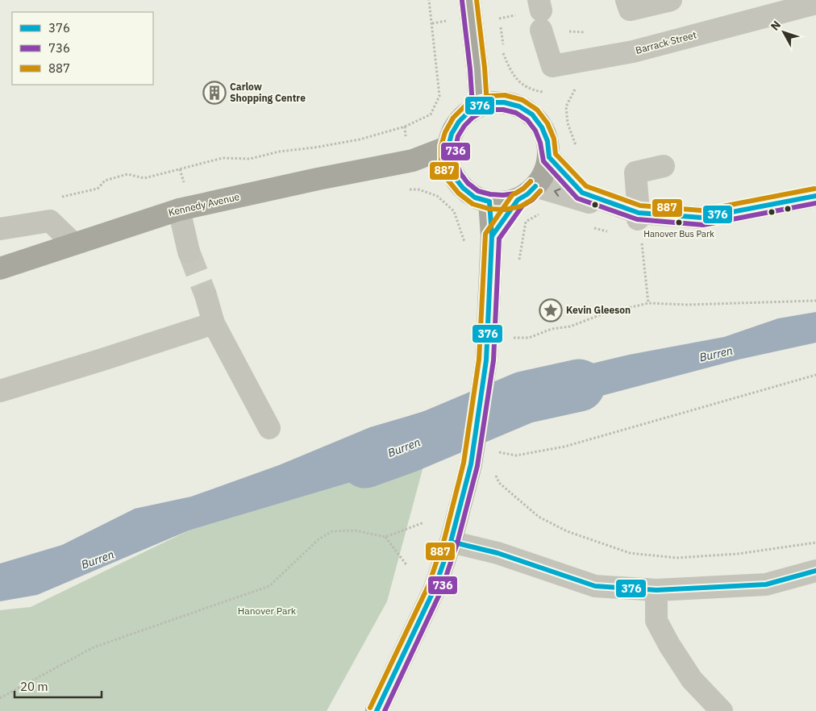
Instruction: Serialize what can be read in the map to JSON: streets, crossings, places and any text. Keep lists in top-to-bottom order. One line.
{"streets":{"main road":["Kennedy Avenue"],"street":["Barrack Street"]},"water":["Burren"],"parks":["Hanover Park"],"places":{"building":["Carlow Shopping Centre"],"other":["Hanover Bus Park"],"place":["Kevin Gleeson"]},"lines":["transit line 887","transit line 736","transit line 376"],"legend":["376","736","887"],"scale_bar":"20 m","north":"top left"}
